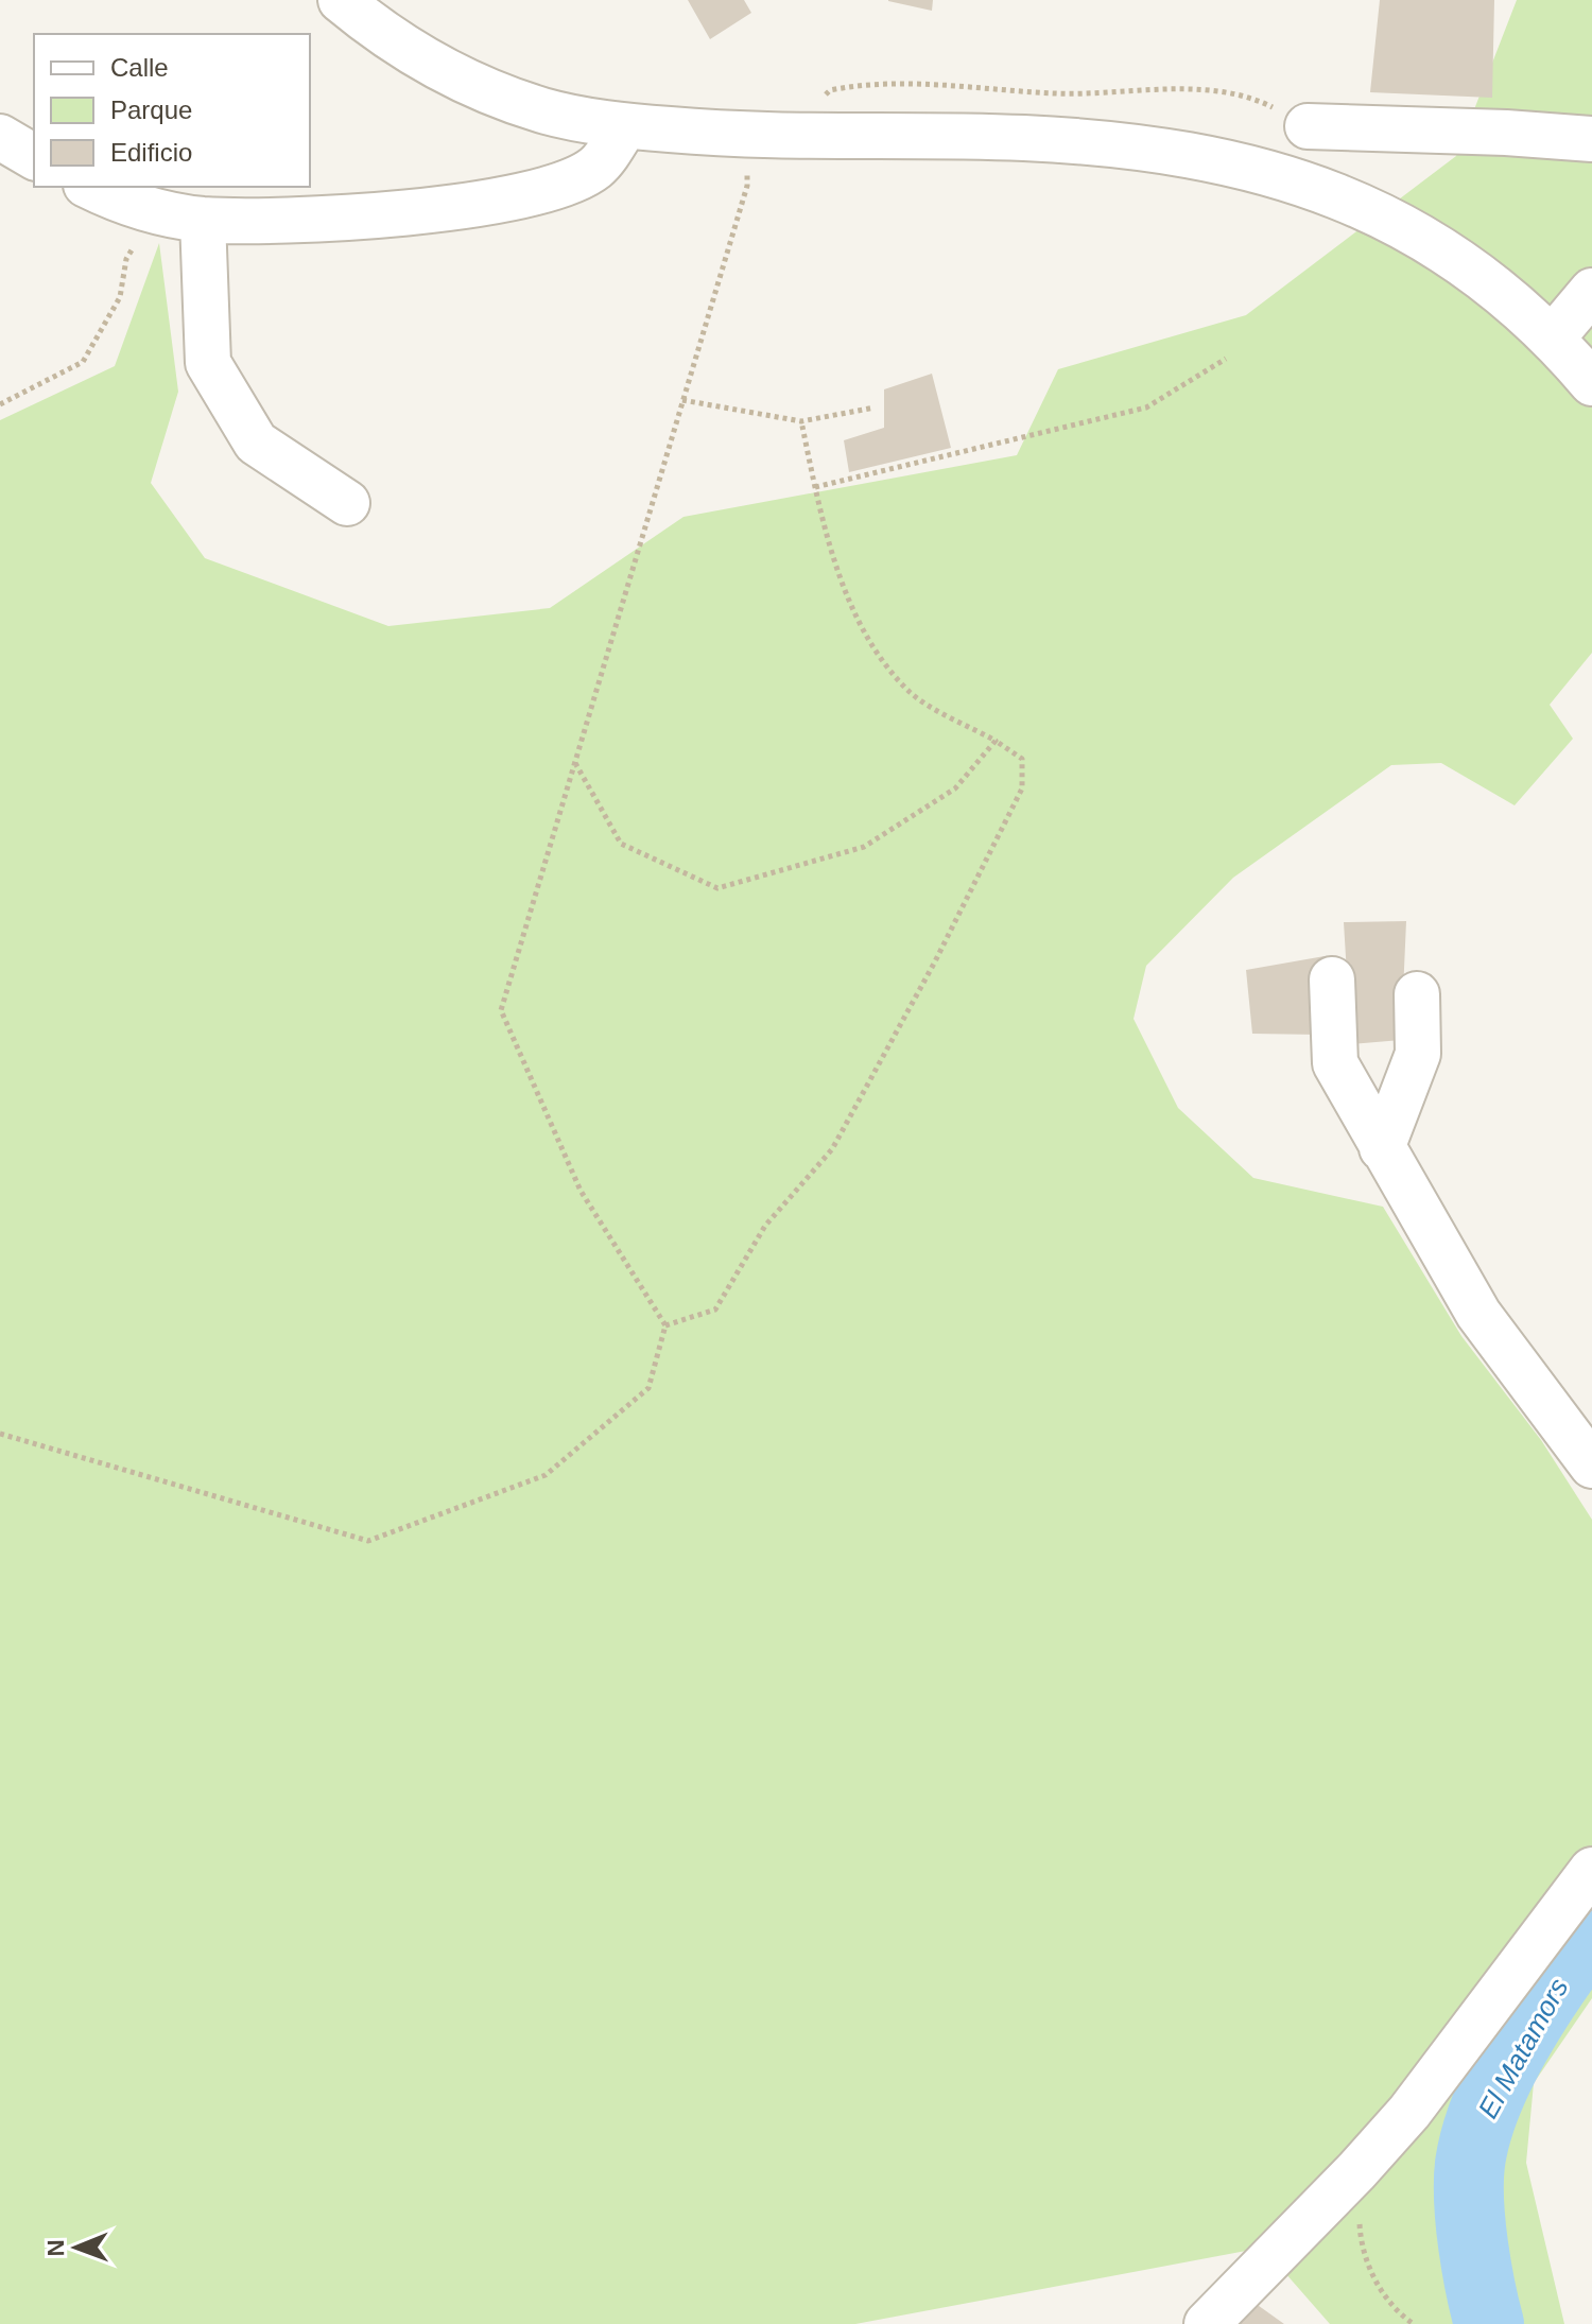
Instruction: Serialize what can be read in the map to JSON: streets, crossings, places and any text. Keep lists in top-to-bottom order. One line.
{"water":["El Matamors"],"legend":["Calle","Parque","Edificio"],"north":"left"}
